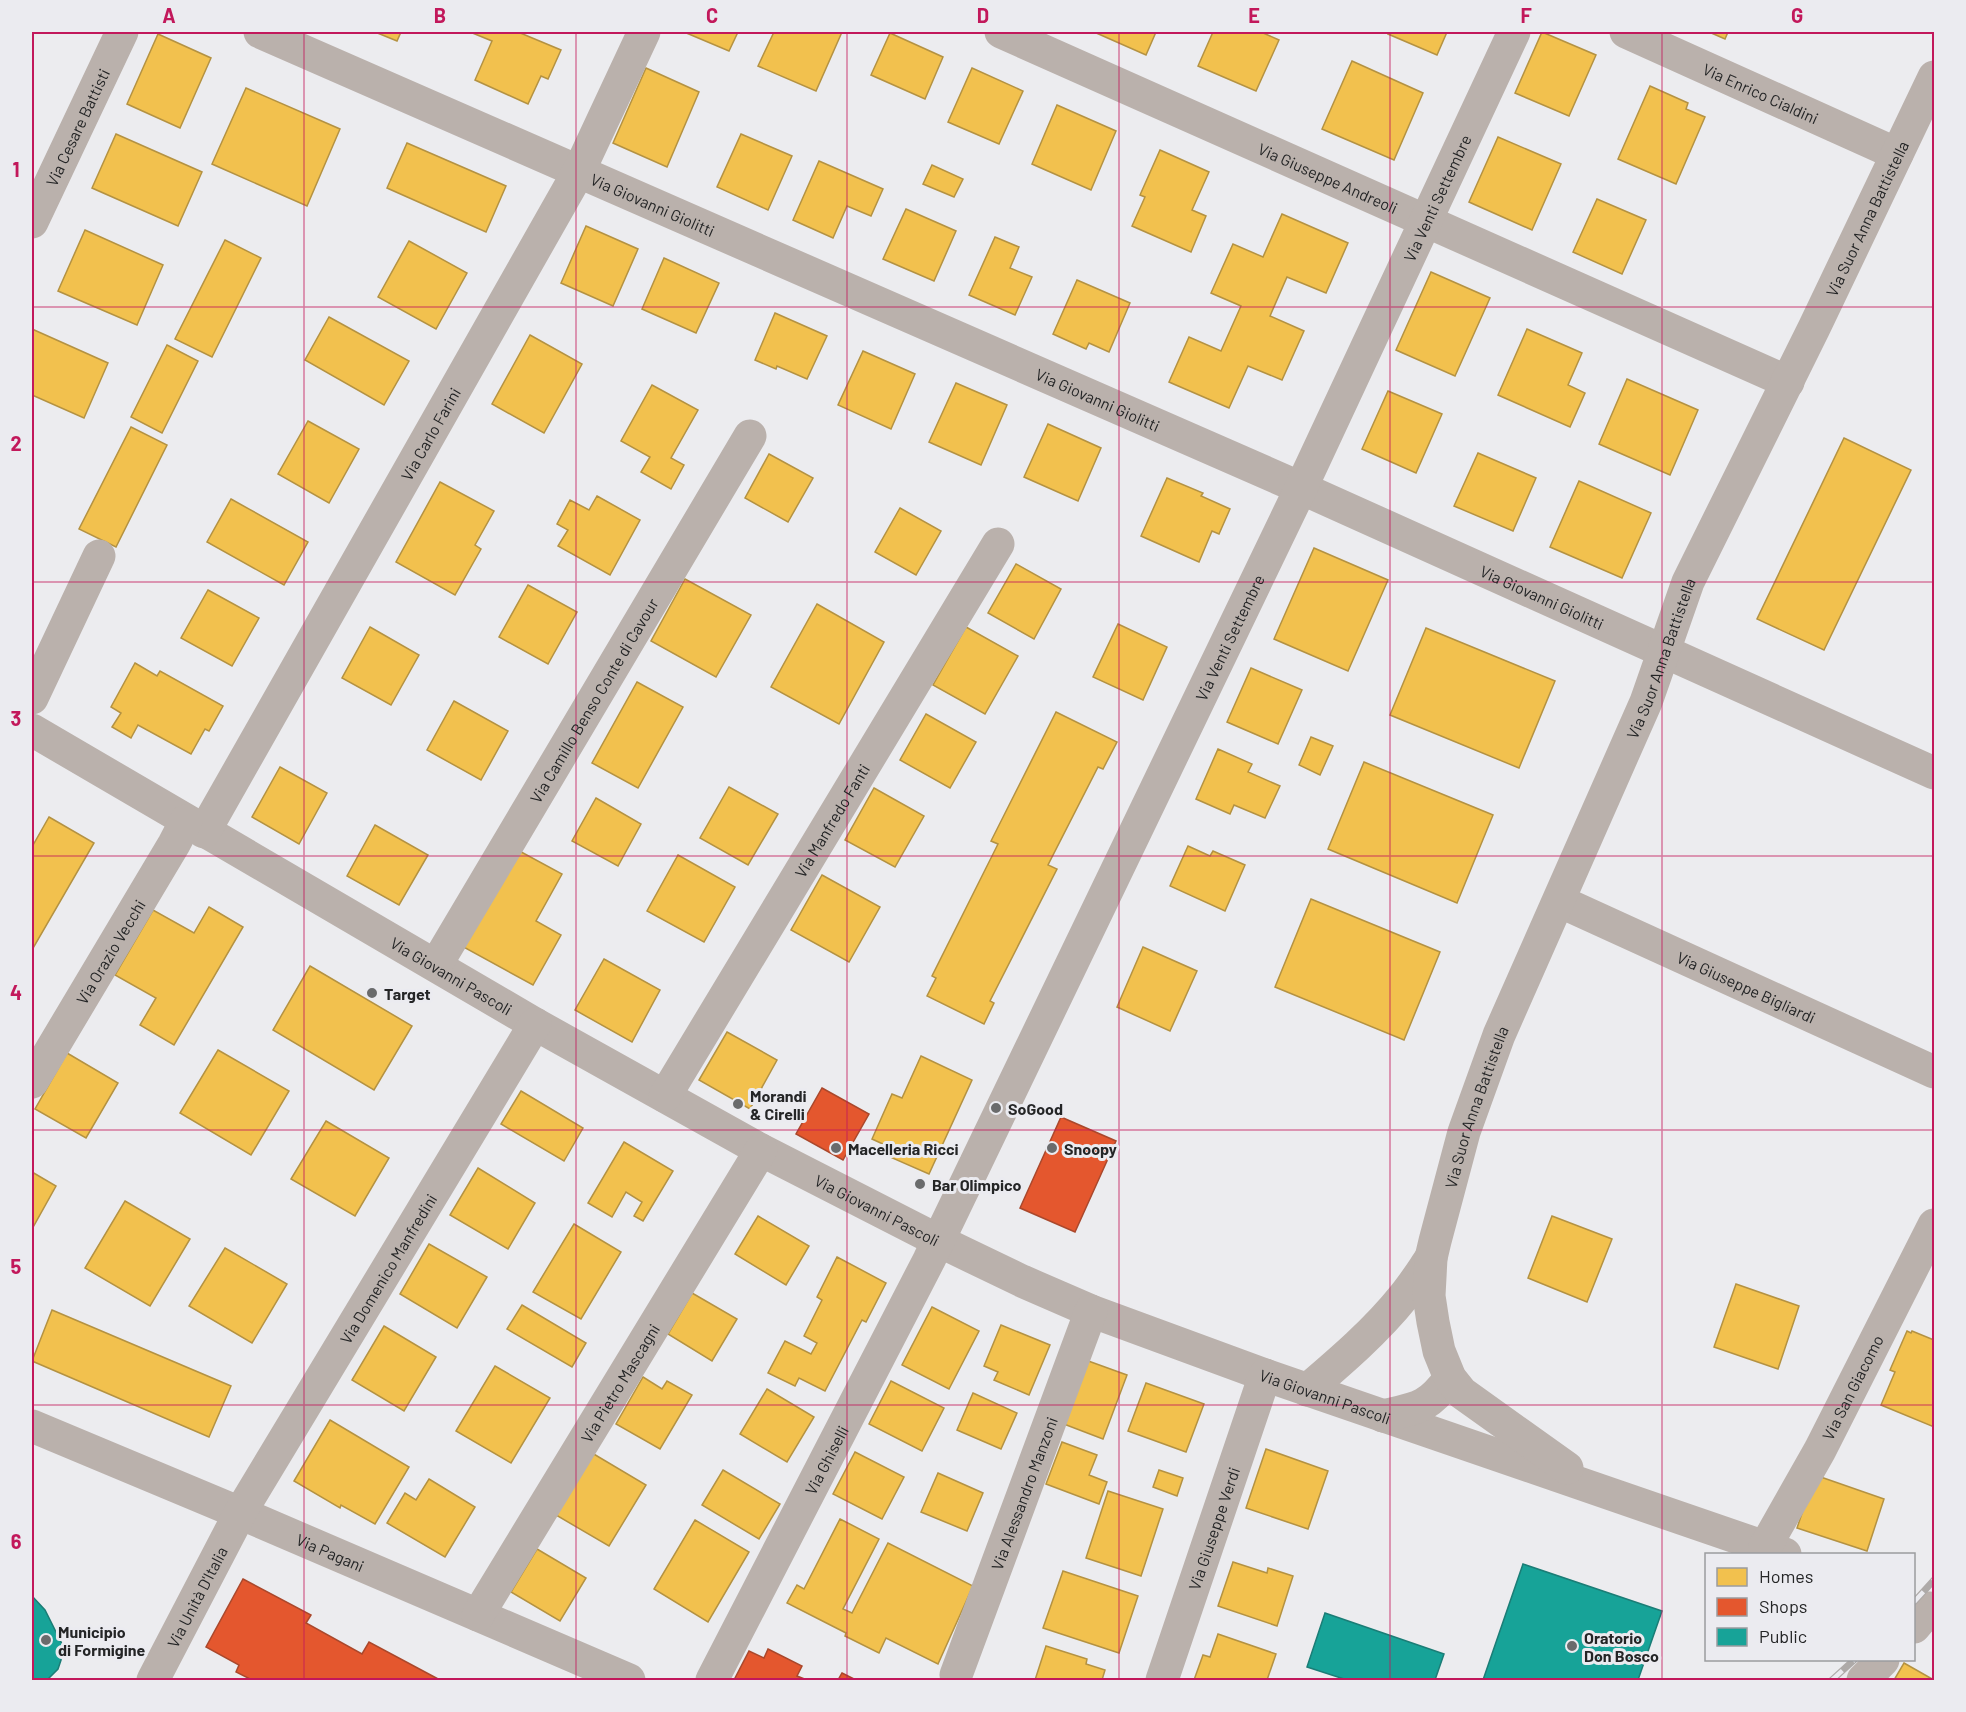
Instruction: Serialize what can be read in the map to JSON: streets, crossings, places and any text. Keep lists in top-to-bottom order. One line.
{"streets":{"street":["Via Enrico Cialdini","Via Cesare Battisti","Via Giuseppe Andreoli","Via Venti Settembre","Via Giovanni Giolitti","Via Suor Anna Battistella","Via Carlo Farini","Via Camillo Benso Conte di Cavour","Via Manfredo Fanti","Via Orazio Vecchi","Via Giovanni Pascoli","Via Giuseppe Bigliardi","Via Domenico Manfredini","Via Pietro Mascagni","Via San Giacomo","Via Ghiselli","Via Alessandro Manzoni","Via Giuseppe Verdi","Via Pagani","Via Unità D'Italia"]},"crossings":[["Via Enrico Cialdini","Via Suor Anna Battistella"],["Via Giuseppe Andreoli","Via Venti Settembre"],["Via Giuseppe Andreoli","Via Suor Anna Battistella"],["Via Venti Settembre","Via Giovanni Giolitti"],["Via Venti Settembre","Via Giovanni Pascoli"],["Via Venti Settembre","Via Ghiselli"],["Via Giovanni Giolitti","Via Suor Anna Battistella"],["Via Giovanni Giolitti","Via Carlo Farini"],["Via Suor Anna Battistella","Via Giuseppe Bigliardi"],["Via Carlo Farini","Via Orazio Vecchi"],["Via Carlo Farini","Via Giovanni Pascoli"],["Via Camillo Benso Conte di Cavour","Via Giovanni Pascoli"],["Via Manfredo Fanti","Via Giovanni Pascoli"],["Via Orazio Vecchi","Via Giovanni Pascoli"],["Via Giovanni Pascoli","Via Domenico Manfredini"],["Via Giovanni Pascoli","Via Pietro Mascagni"],["Via Giovanni Pascoli","Via San Giacomo"],["Via Giovanni Pascoli","Via Ghiselli"],["Via Giovanni Pascoli","Via Alessandro Manzoni"],["Via Giovanni Pascoli","Via Giuseppe Verdi"],["Via Domenico Manfredini","Via Pagani"],["Via Domenico Manfredini","Via Unità D'Italia"],["Via Pietro Mascagni","Via Pagani"],["Via Pagani","Via Unità D'Italia"]],"places":["Target","Morandi & Cirelli","SoGood","Macelleria Ricci","Snoopy","Bar Olimpico","Municipio di Formigine","Oratorio Don Bosco"],"legend":["Homes","Shops","Public"],"grid":{"columns":["A","B","C","D","E","F","G"],"rows":["1","2","3","4","5","6"]}}
